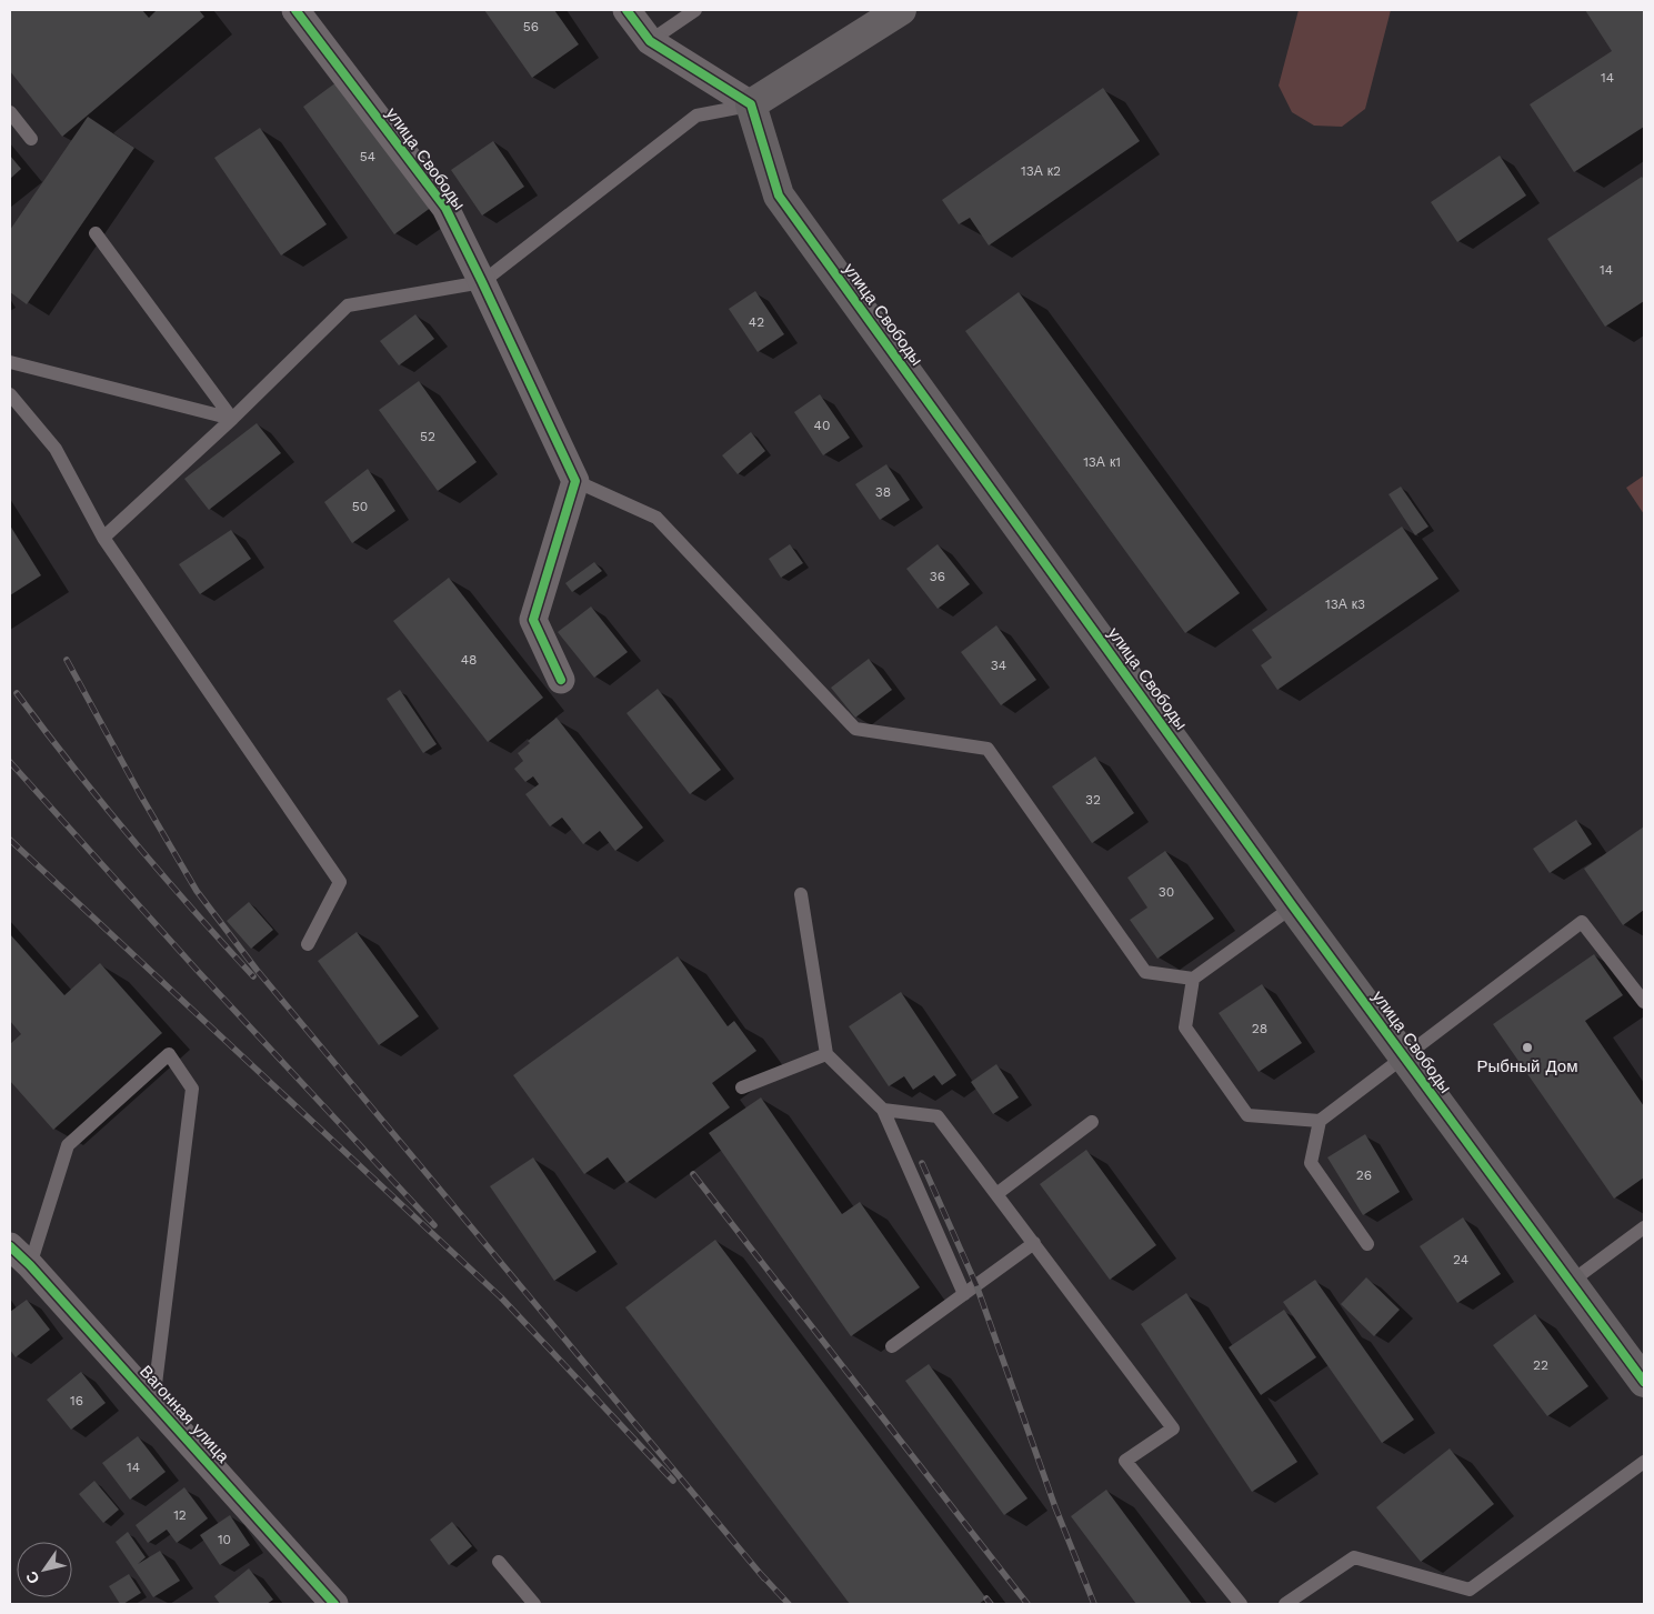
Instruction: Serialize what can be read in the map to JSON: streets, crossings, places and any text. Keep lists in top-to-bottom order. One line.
{"streets":{"street":["улица Свободы","Вагонная улица"]},"places":["Рыбный Дом"],"house_numbers":["56","14","54","13А к2","14","42","40","52","13А к1","38","50","36","13А к3","48","34","32","30","28","26","24","22","16","14","12","10"],"north":"bottom left"}
